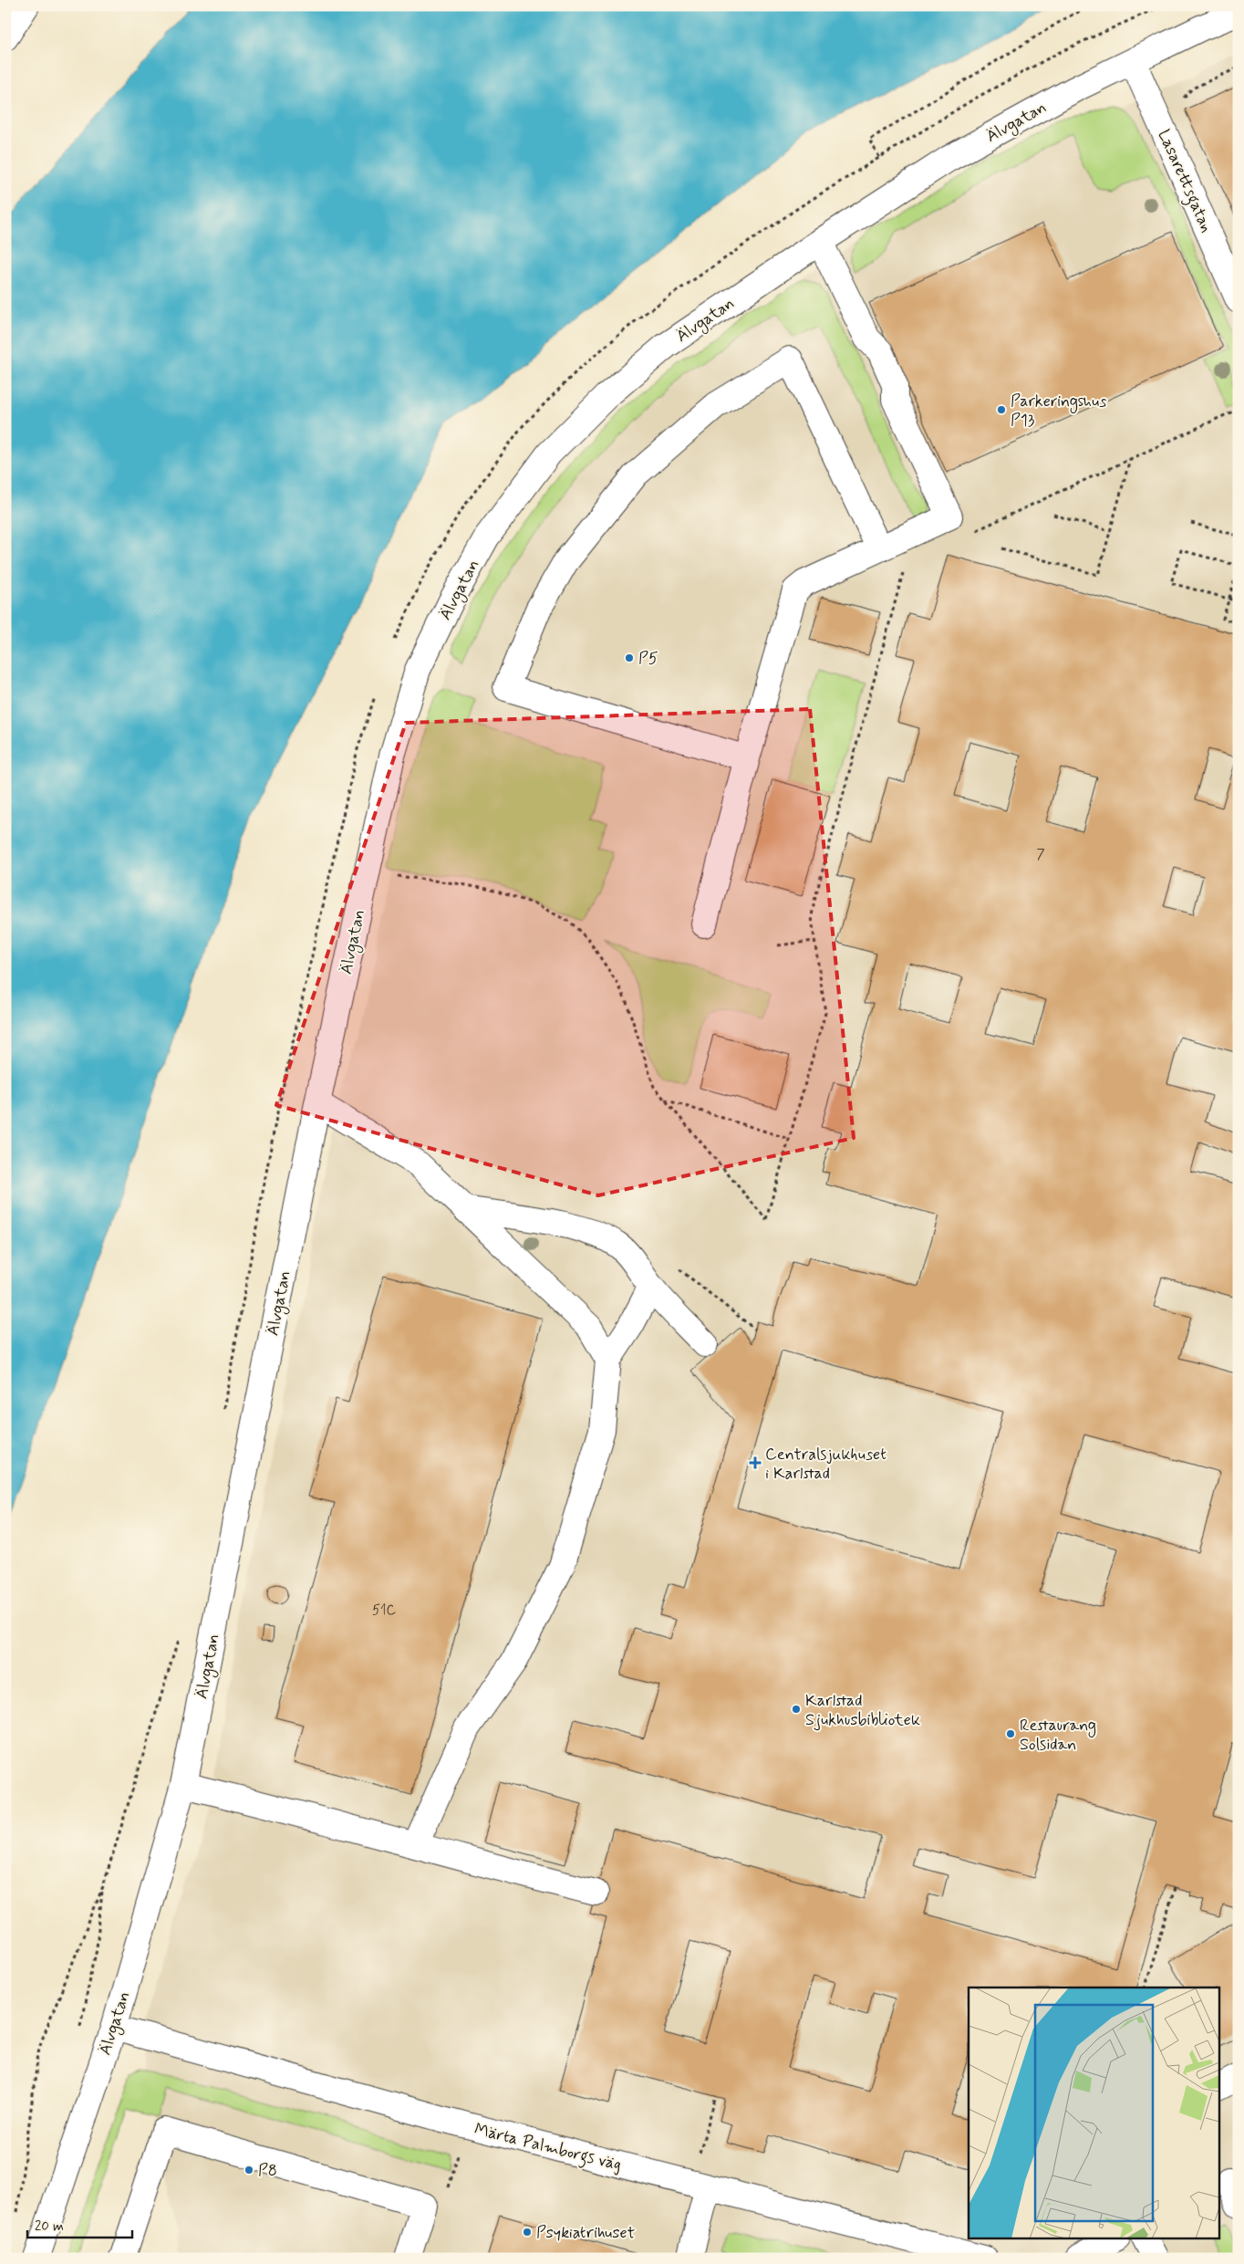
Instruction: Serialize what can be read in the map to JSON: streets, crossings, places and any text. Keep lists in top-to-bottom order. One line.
{"streets":{"street":["Älvgatan","Lasarettsgatan","Märta Palmborgs väg"]},"crossings":[["Älvgatan","Lasarettsgatan"],["Älvgatan","Märta Palmborgs väg"]],"places":{"other":["Parkeringshus P13","P5","Karlstad Sjukhusbibliotek","Restaurang Solsidan","P8","Psykiatrihuset"],"health":["Centralsjukhuset i Karlstad"]},"house_numbers":["7","51C"],"scale_bar":"20 m"}
